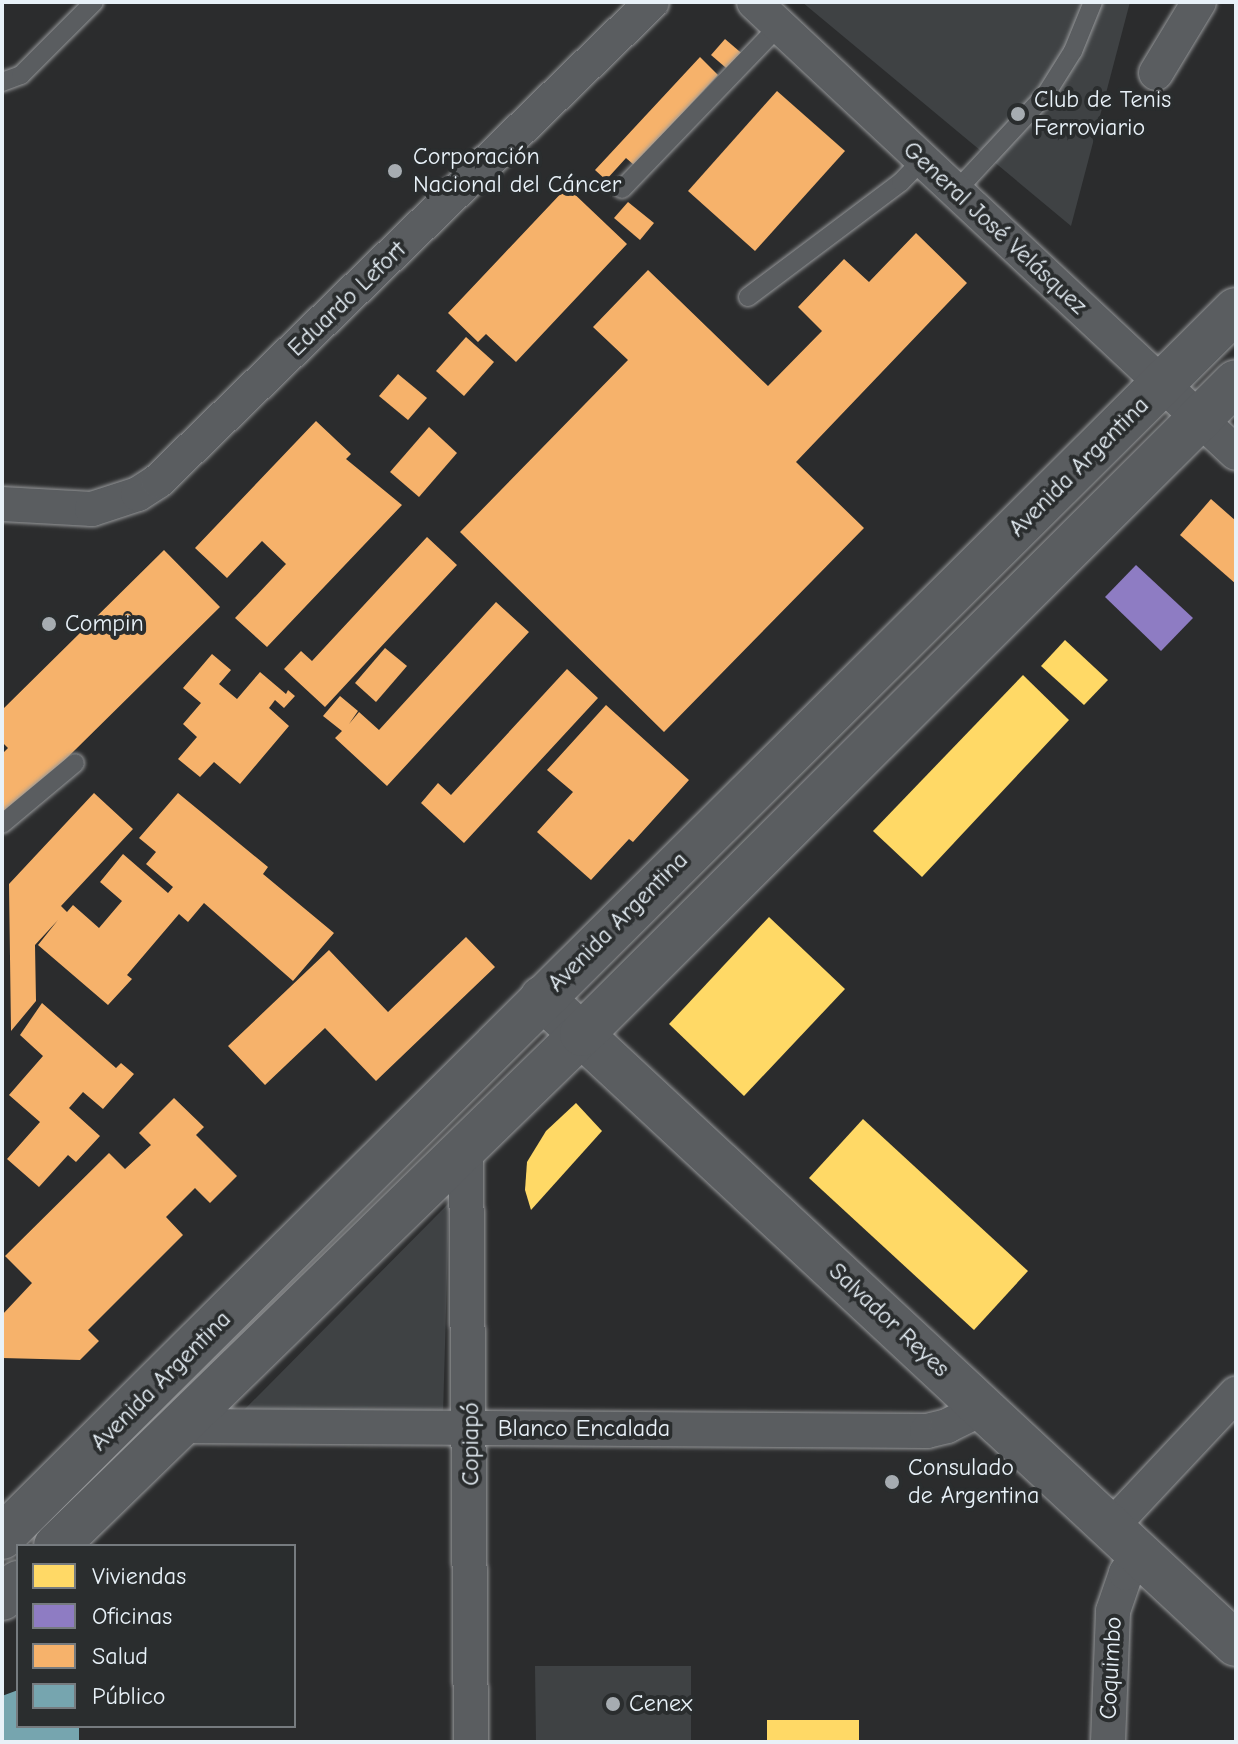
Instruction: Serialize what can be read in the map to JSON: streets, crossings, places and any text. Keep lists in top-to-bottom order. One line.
{"streets":{"main road":["Avenida Argentina","Salvador Reyes"],"street":["General José Velásquez","Eduardo Lefort","Blanco Encalada","Copiapó","Coquimbo"]},"crossings":[["General José Velásquez","Avenida Argentina"],["Avenida Argentina","Salvador Reyes"],["Avenida Argentina","Blanco Encalada"],["Avenida Argentina","Copiapó"],["Salvador Reyes","Blanco Encalada"],["Salvador Reyes","Coquimbo"],["Blanco Encalada","Copiapó"]],"places":["Club de Tenis Ferroviario","Corporación Nacional del Cáncer","Compin","Consulado de Argentina","Cenex"],"legend":["Viviendas","Oficinas","Salud","Público"]}
